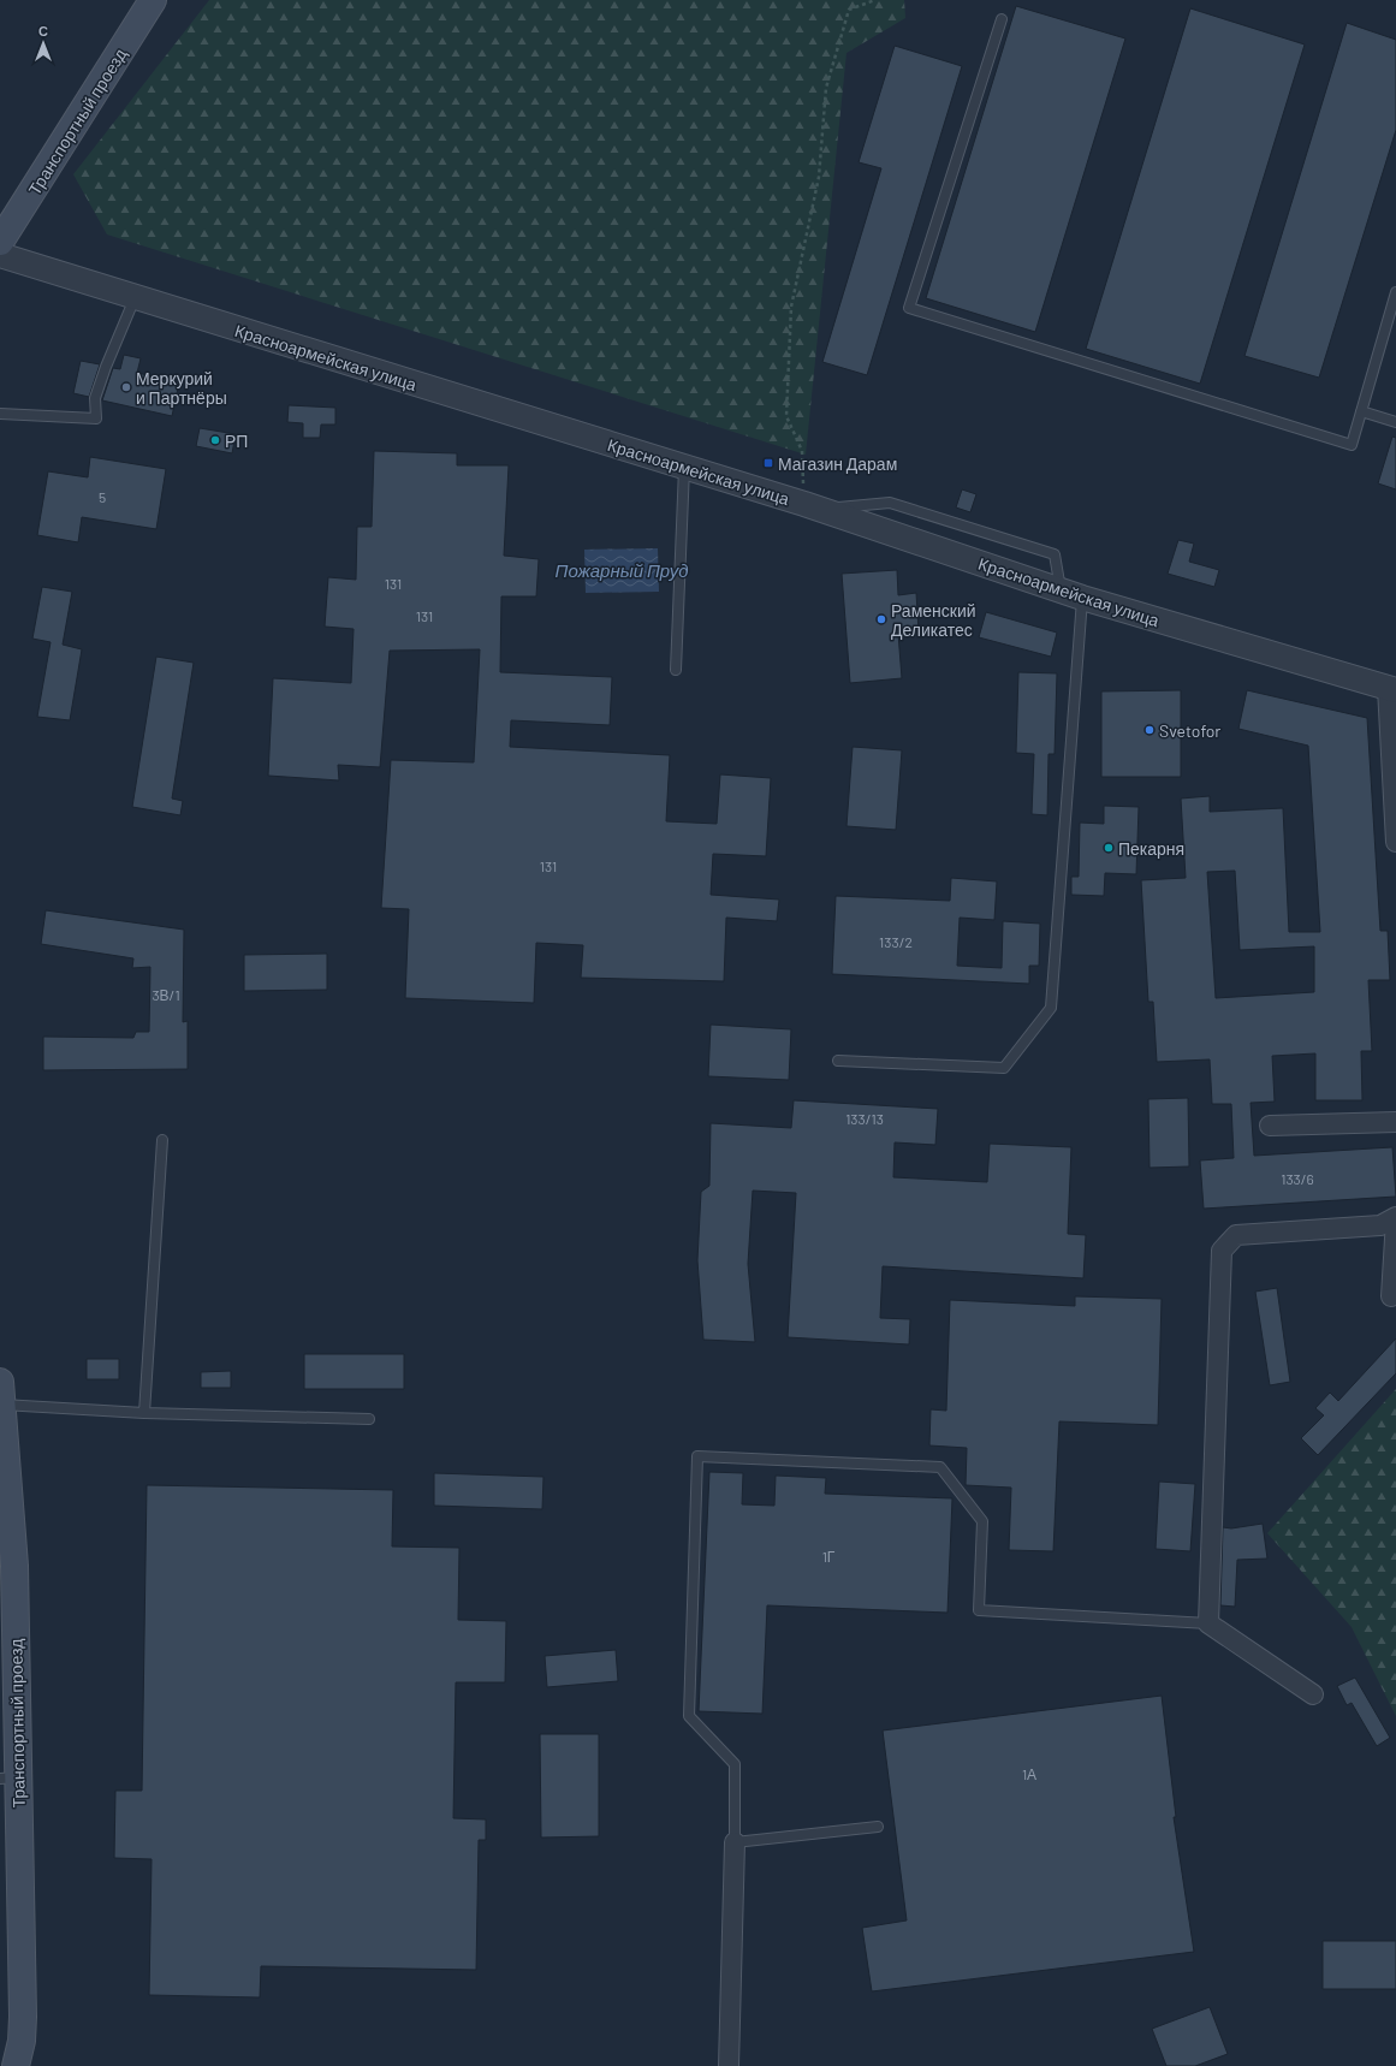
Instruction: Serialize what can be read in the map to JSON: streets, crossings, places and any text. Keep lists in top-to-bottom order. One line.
{"streets":{"main road":["Транспортный проезд"],"street":["Красноармейская улица"]},"water":["Пожарный Пруд"],"places":{"other":["Меркурий и Партнёры","РП","Раменский Деликатес","Svetofor","Пекарня"],"transit":["Магазин Дарам"]},"house_numbers":["5","131","131","131","133/2","3В/1","133/13","133/6","1Г","1А"],"north":"top"}
